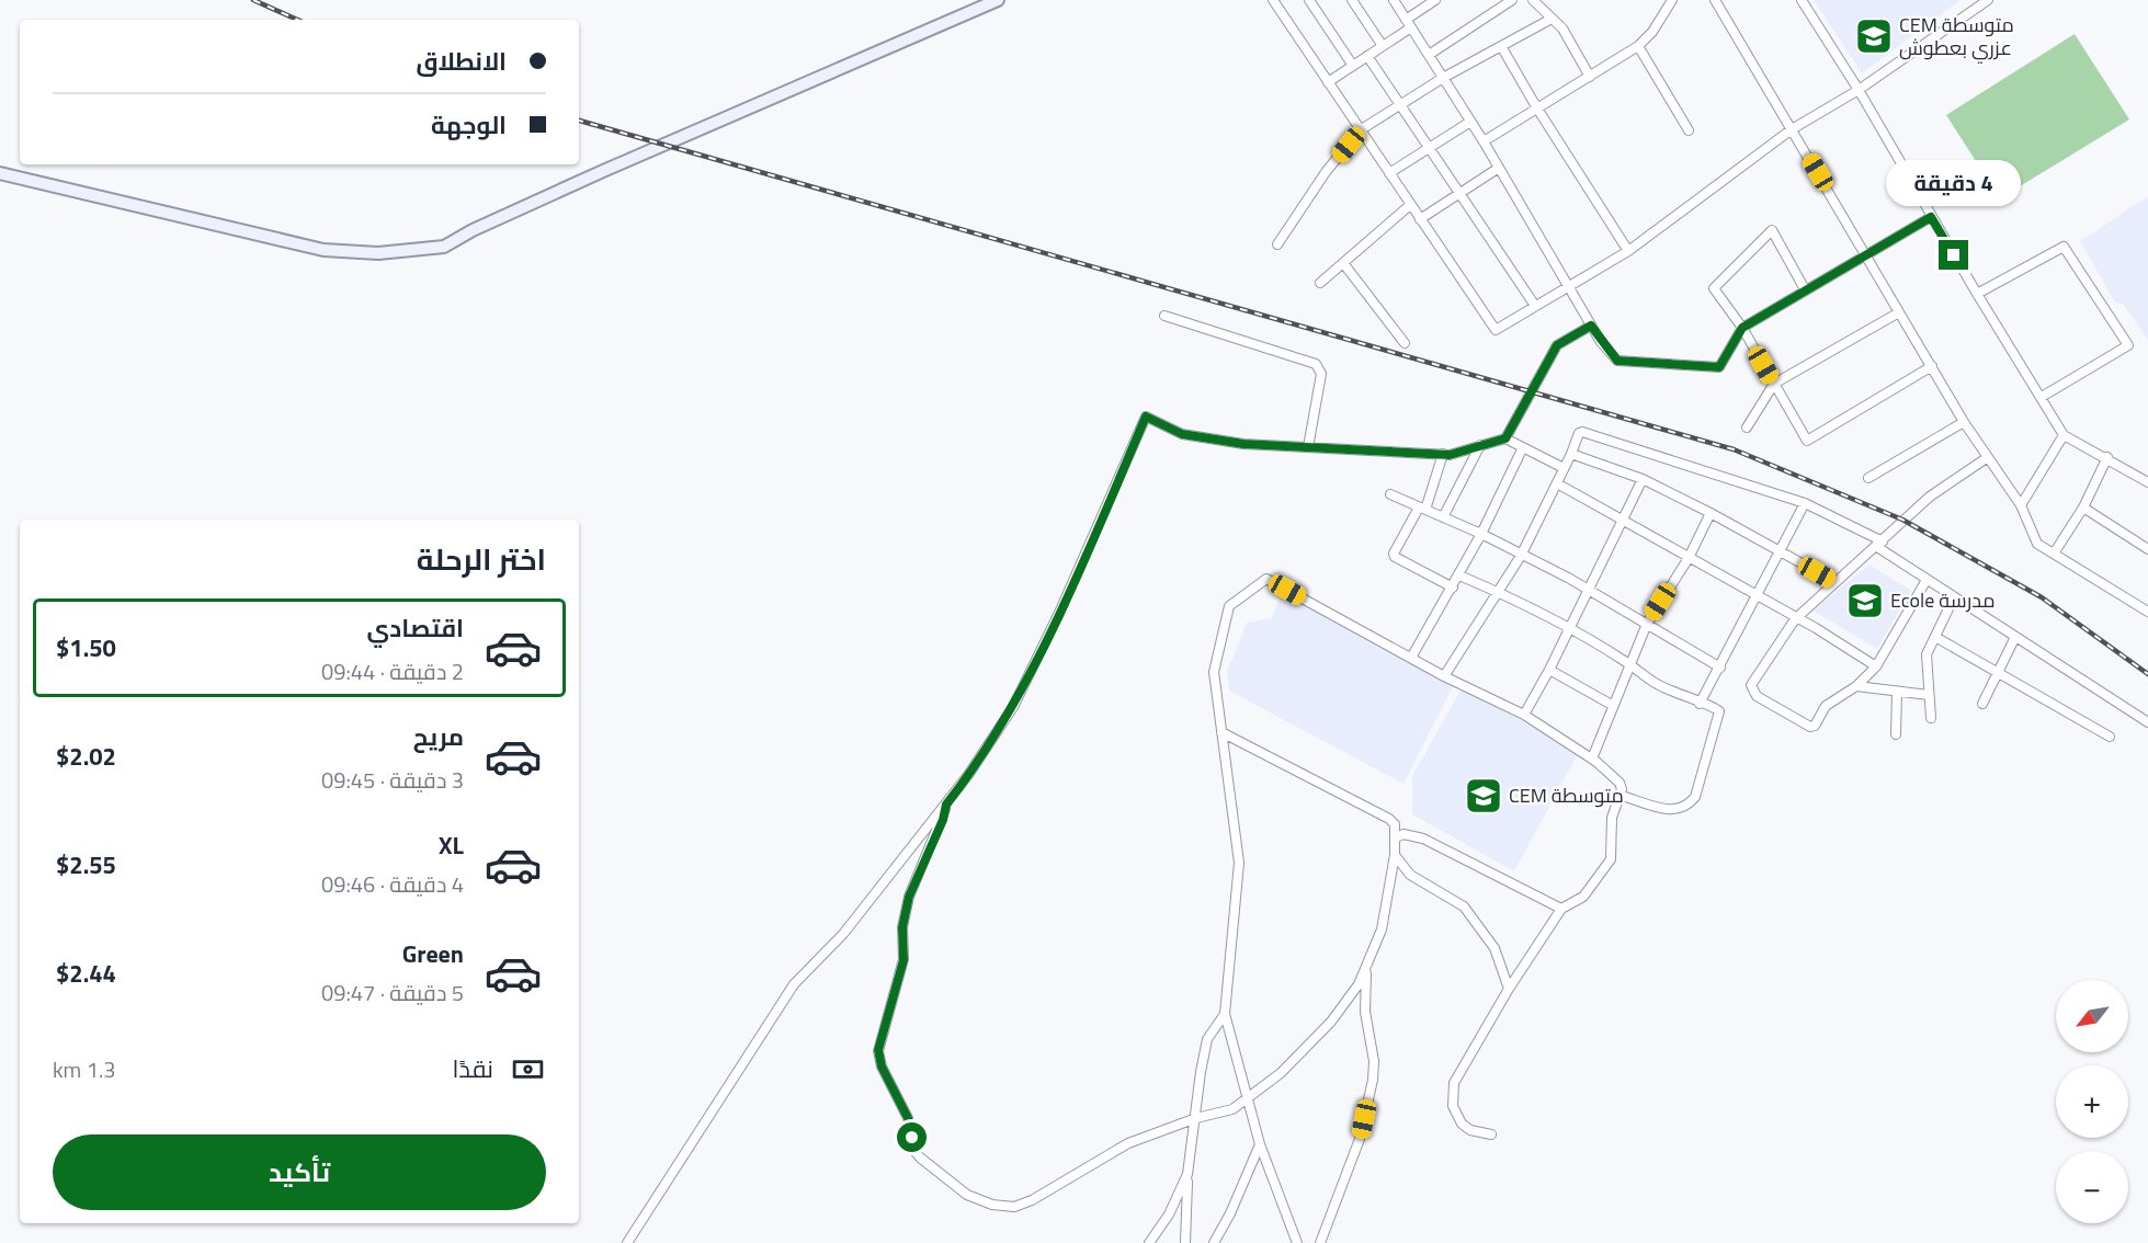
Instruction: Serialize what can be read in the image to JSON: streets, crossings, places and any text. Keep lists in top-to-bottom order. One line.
{"places":{"school or university":["CEM متوسطة عزري بعطوش","Ecole مدرسة","CEM متوسطة"]},"north":"bottom left","page":{"banner":["الانطلاق","الوجهة"],"bubble":"4 دقيقة","heading":"اختر الرحلة","list":[{"name":"اقتصادي","note":"2 دقيقة · 09:44","value":"$1.50"},{"name":"مريح","note":"3 دقيقة · 09:45","value":"$2.02"},{"name":"XL","note":"4 دقيقة · 09:46","value":"$2.55"},{"name":"Green","note":"5 دقيقة · 09:47","value":"$2.44"}],"map_buttons":["+","−"],"pay":["نقدًا","1.3 km"],"buttons":"تأكيد"}}
